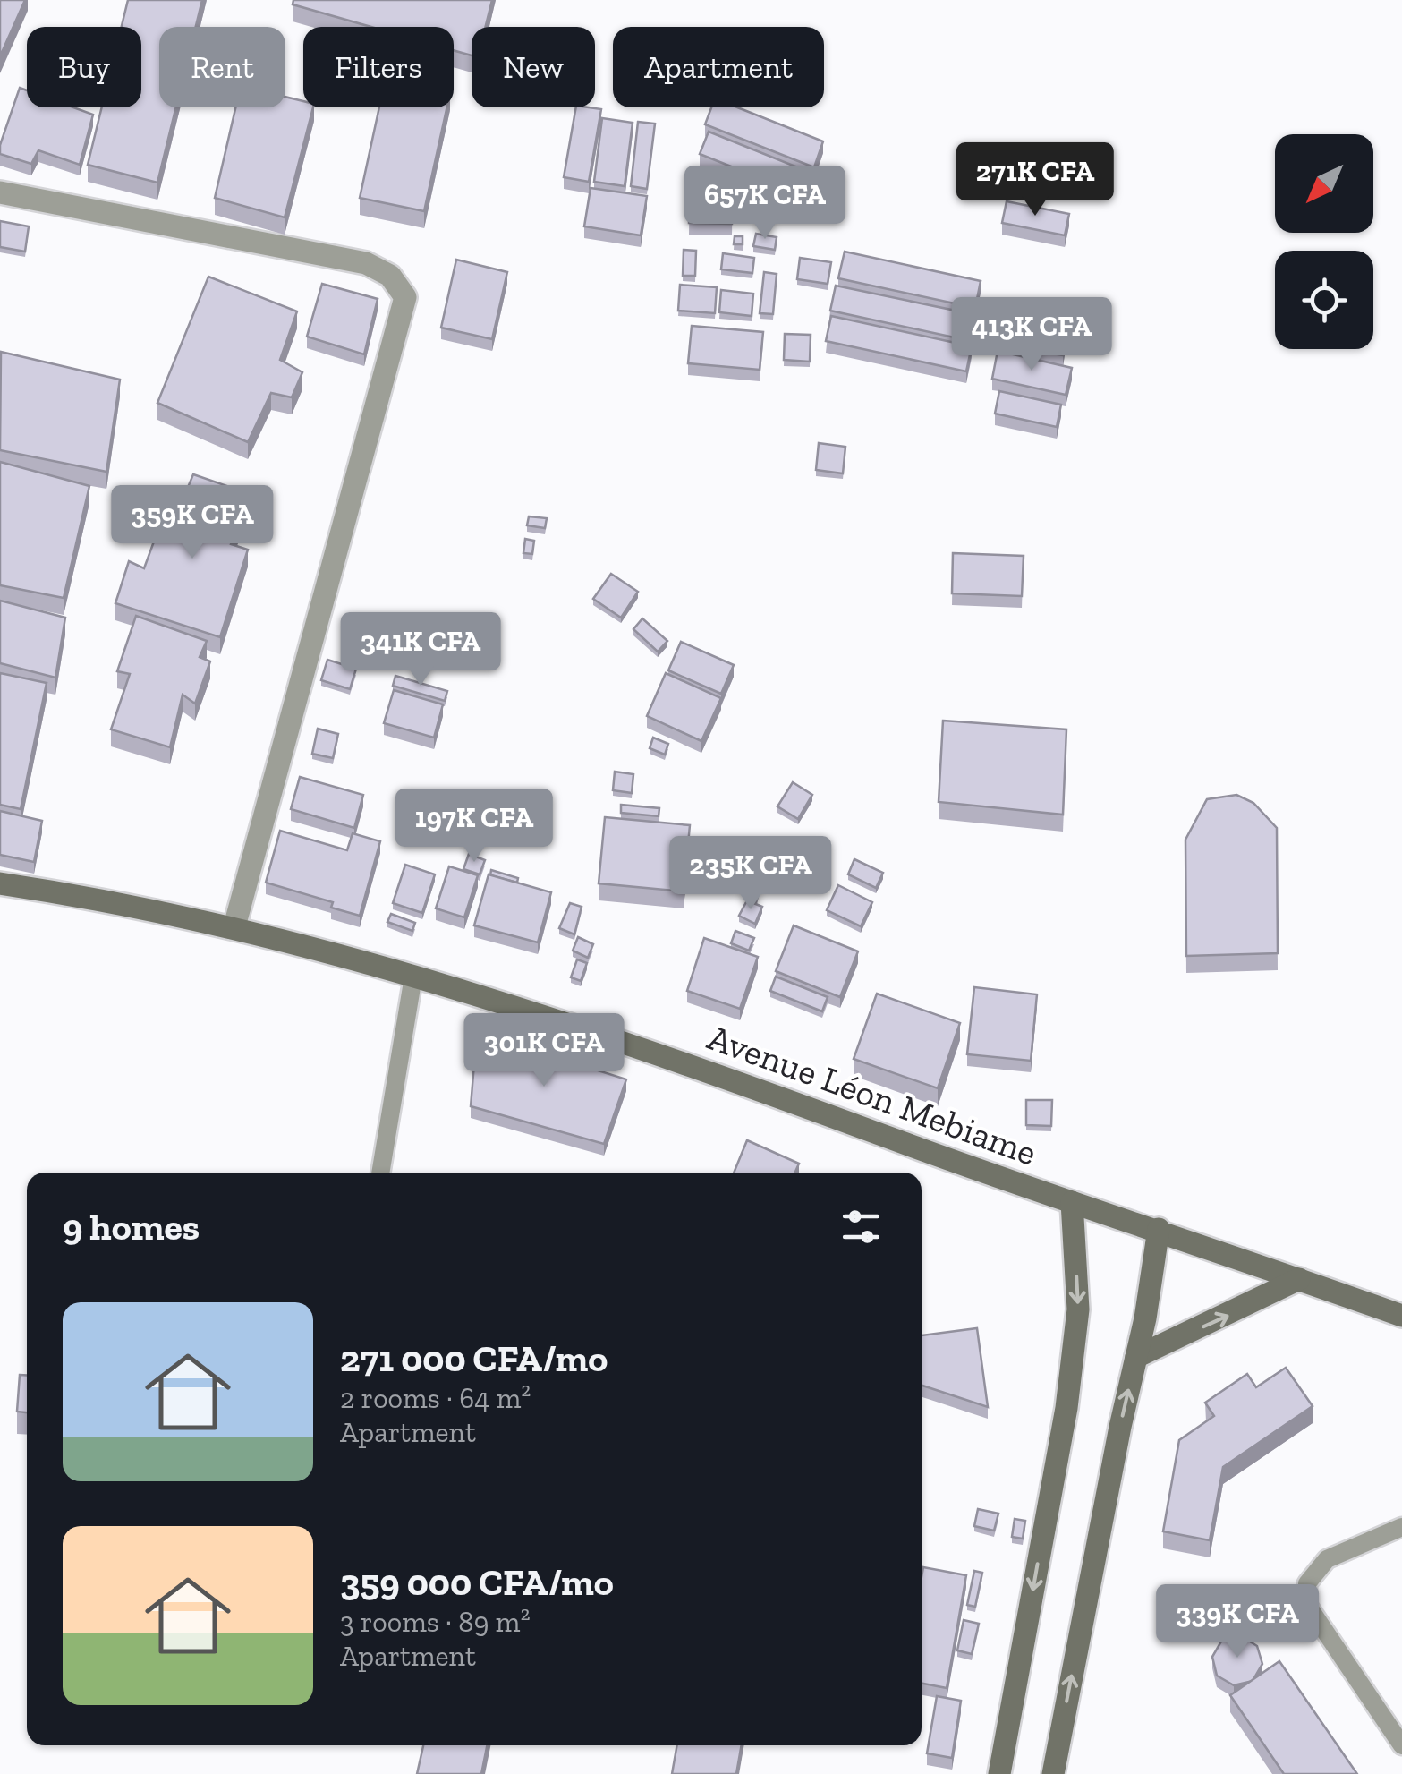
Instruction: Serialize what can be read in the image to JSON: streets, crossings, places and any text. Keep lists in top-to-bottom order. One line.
{"streets":{"street":["Avenue Léon Mebiame"]},"north":"bottom left","page":{"chip":["Buy","Rent","Filters","New","Apartment"],"price":["271K CFA","657K CFA","413K CFA","359K CFA","341K CFA","197K CFA","235K CFA","301K CFA","339K CFA"],"heading":"9 homes","list":[{"name":"271 000 CFA/mo","note":"2 rooms · 64 m² · Apartment"},{"name":"359 000 CFA/mo","note":"3 rooms · 89 m² · Apartment"}]}}
